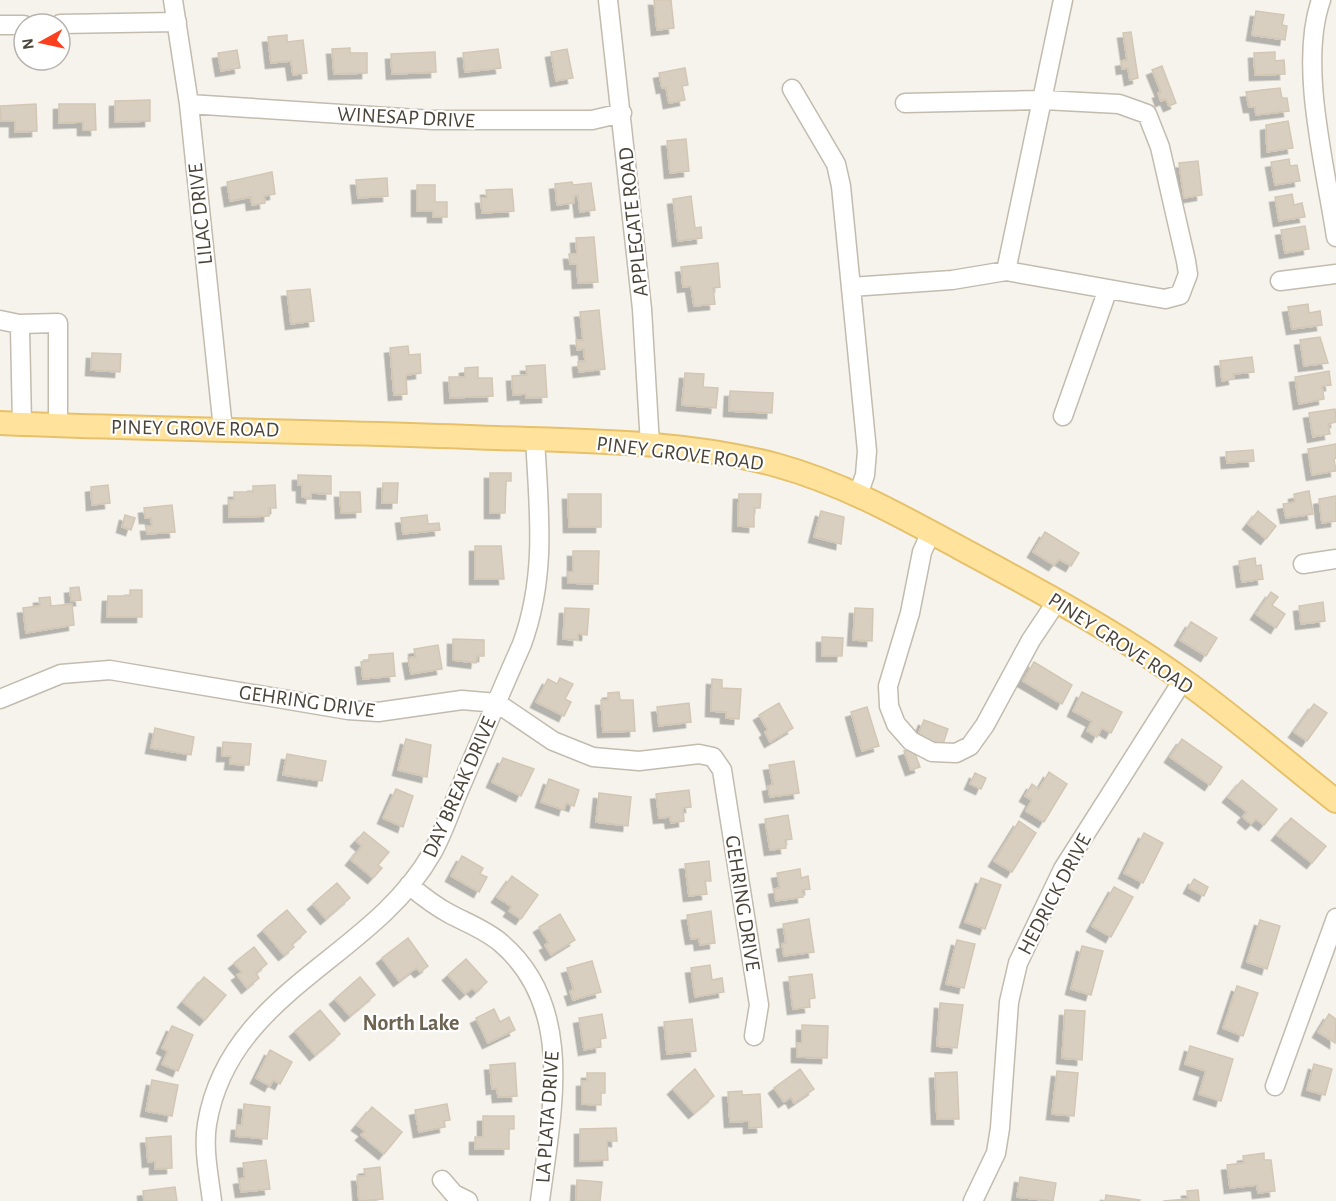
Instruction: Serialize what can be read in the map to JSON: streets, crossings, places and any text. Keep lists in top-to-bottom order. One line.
{"streets":{"main road":["PINEY GROVE ROAD"],"street":["WINESAP DRIVE","LILAC DRIVE","APPLEGATE ROAD","GEHRING DRIVE","DAY BREAK DRIVE","HEDRICK DRIVE","LA PLATA DRIVE"]},"crossings":[["WINESAP DRIVE","LILAC DRIVE"],["WINESAP DRIVE","APPLEGATE ROAD"],["LILAC DRIVE","PINEY GROVE ROAD"],["APPLEGATE ROAD","PINEY GROVE ROAD"],["PINEY GROVE ROAD","DAY BREAK DRIVE"],["PINEY GROVE ROAD","HEDRICK DRIVE"],["GEHRING DRIVE","DAY BREAK DRIVE"],["DAY BREAK DRIVE","LA PLATA DRIVE"]],"districts":["North Lake"],"north":"left"}
